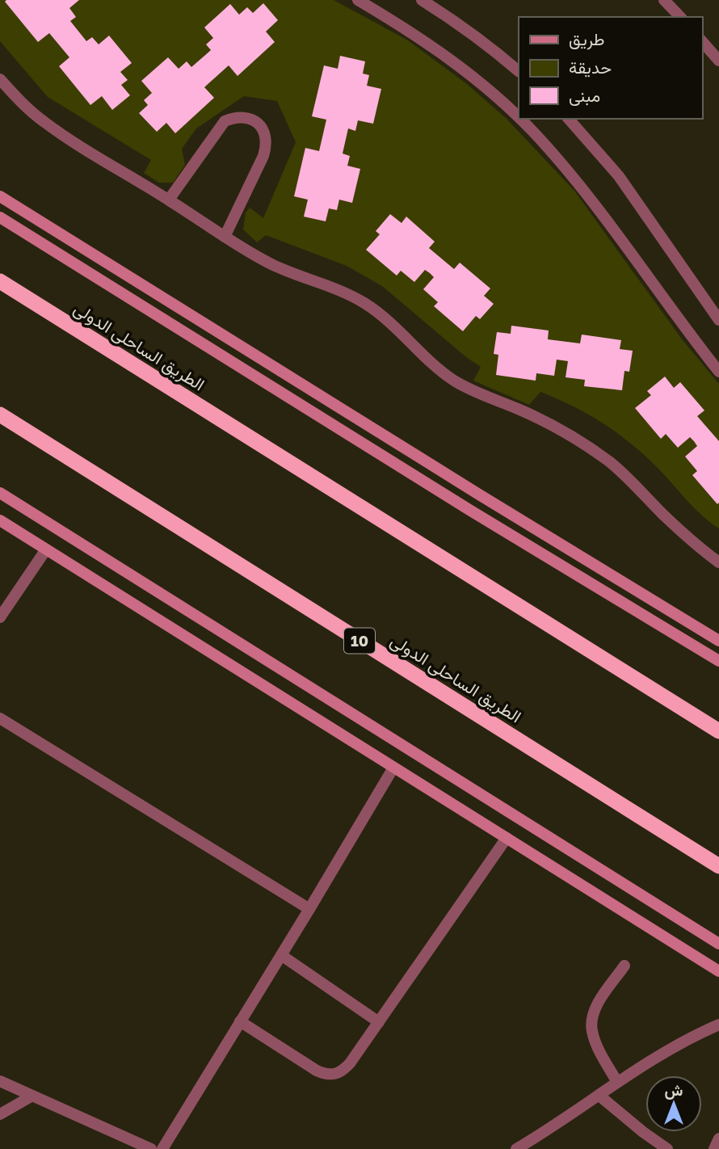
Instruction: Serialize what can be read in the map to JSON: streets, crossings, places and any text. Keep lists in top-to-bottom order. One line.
{"streets":{"highway":["الطريق الساحلى الدولى","10"]},"legend":["طريق","حديقة","مبنى"],"north":"top"}
